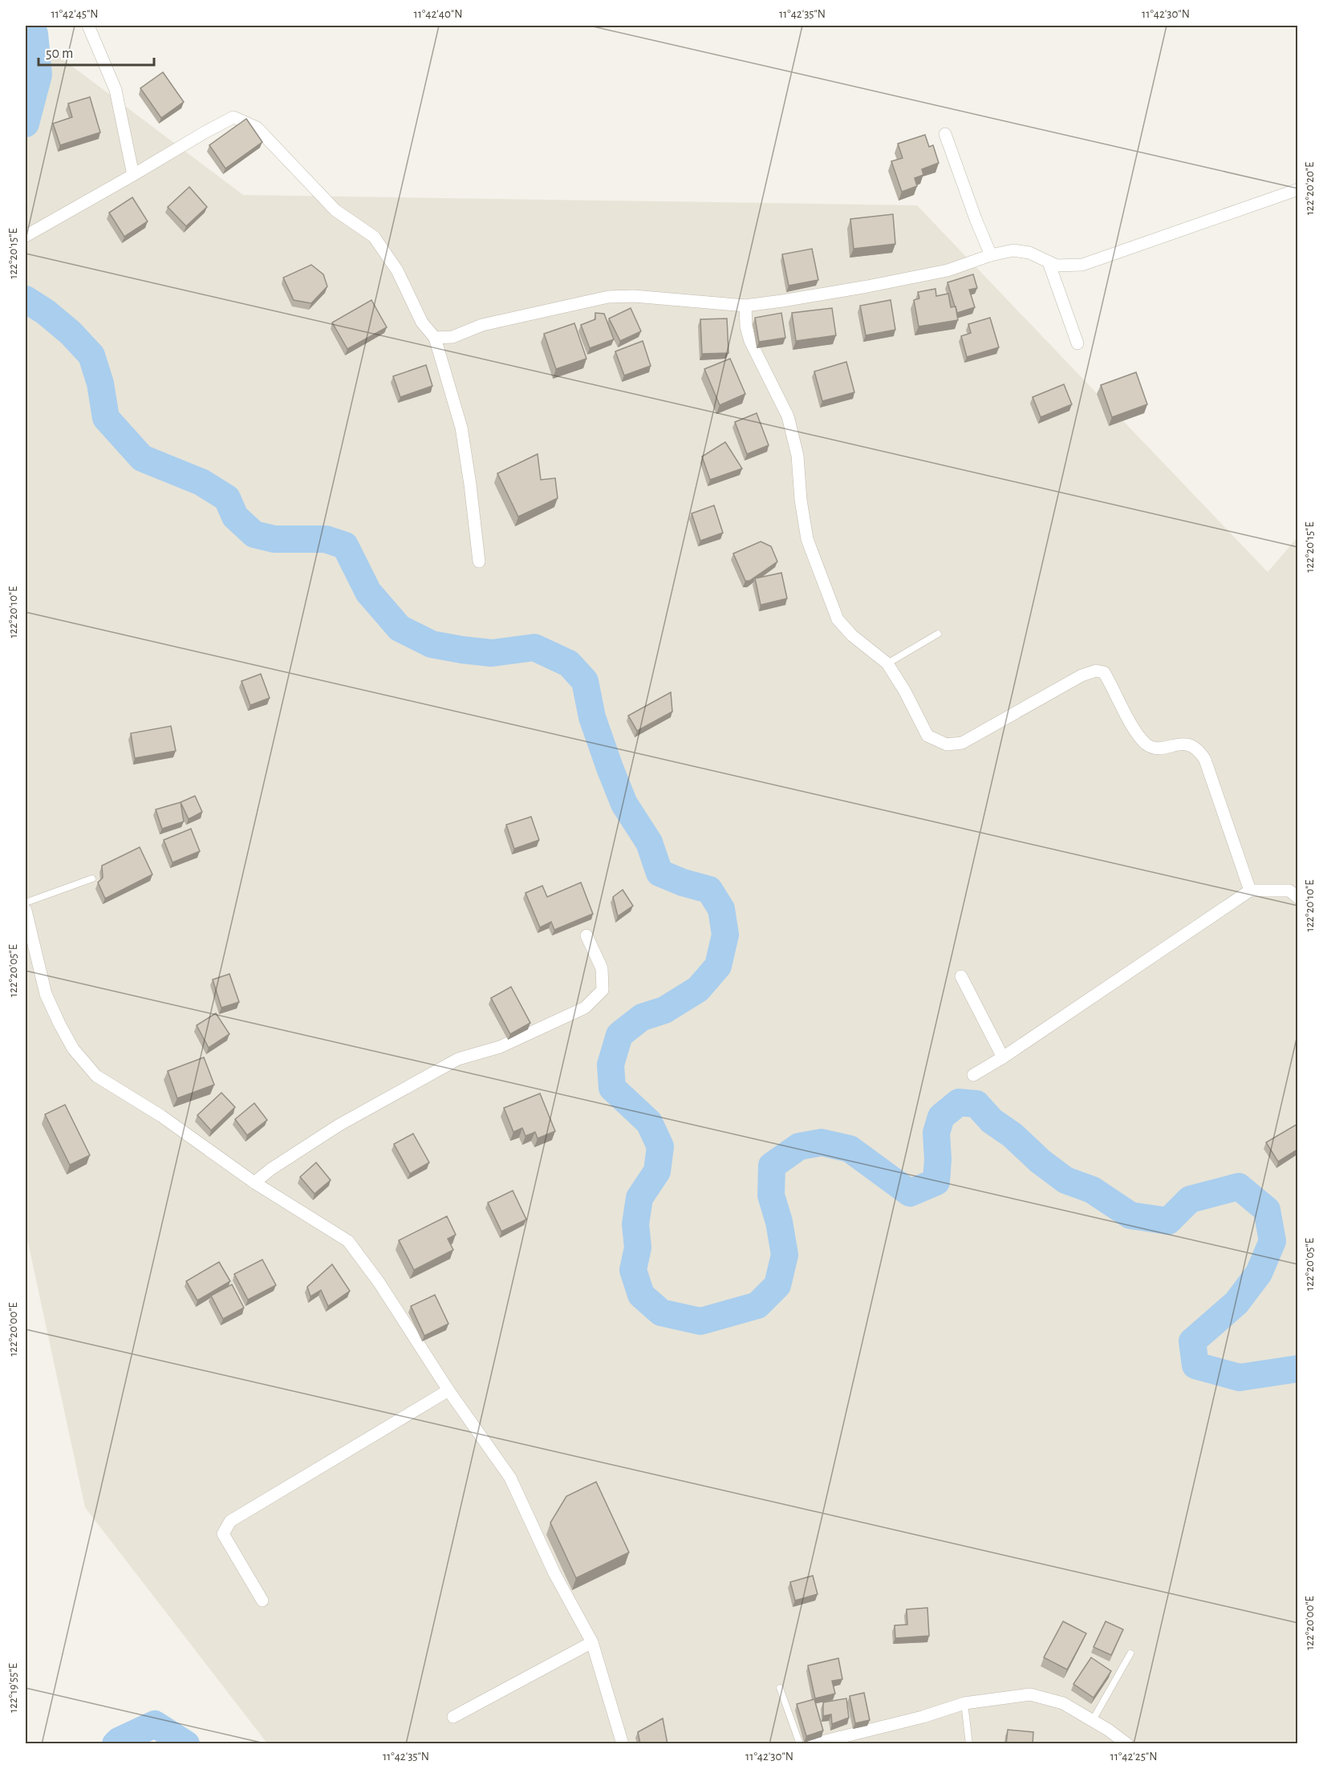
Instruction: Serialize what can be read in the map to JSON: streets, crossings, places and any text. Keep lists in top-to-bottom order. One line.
{"scale_bar":"50 m","coordinates":["11°42'45\"N","11°42'40\"N","11°42'35\"N","11°42'30\"N","122°20'20\"E","122°20'15\"E","122°20'10\"E","122°20'05\"E","122°20'00\"E","122°19'55\"E","11°42'25\"N"]}
